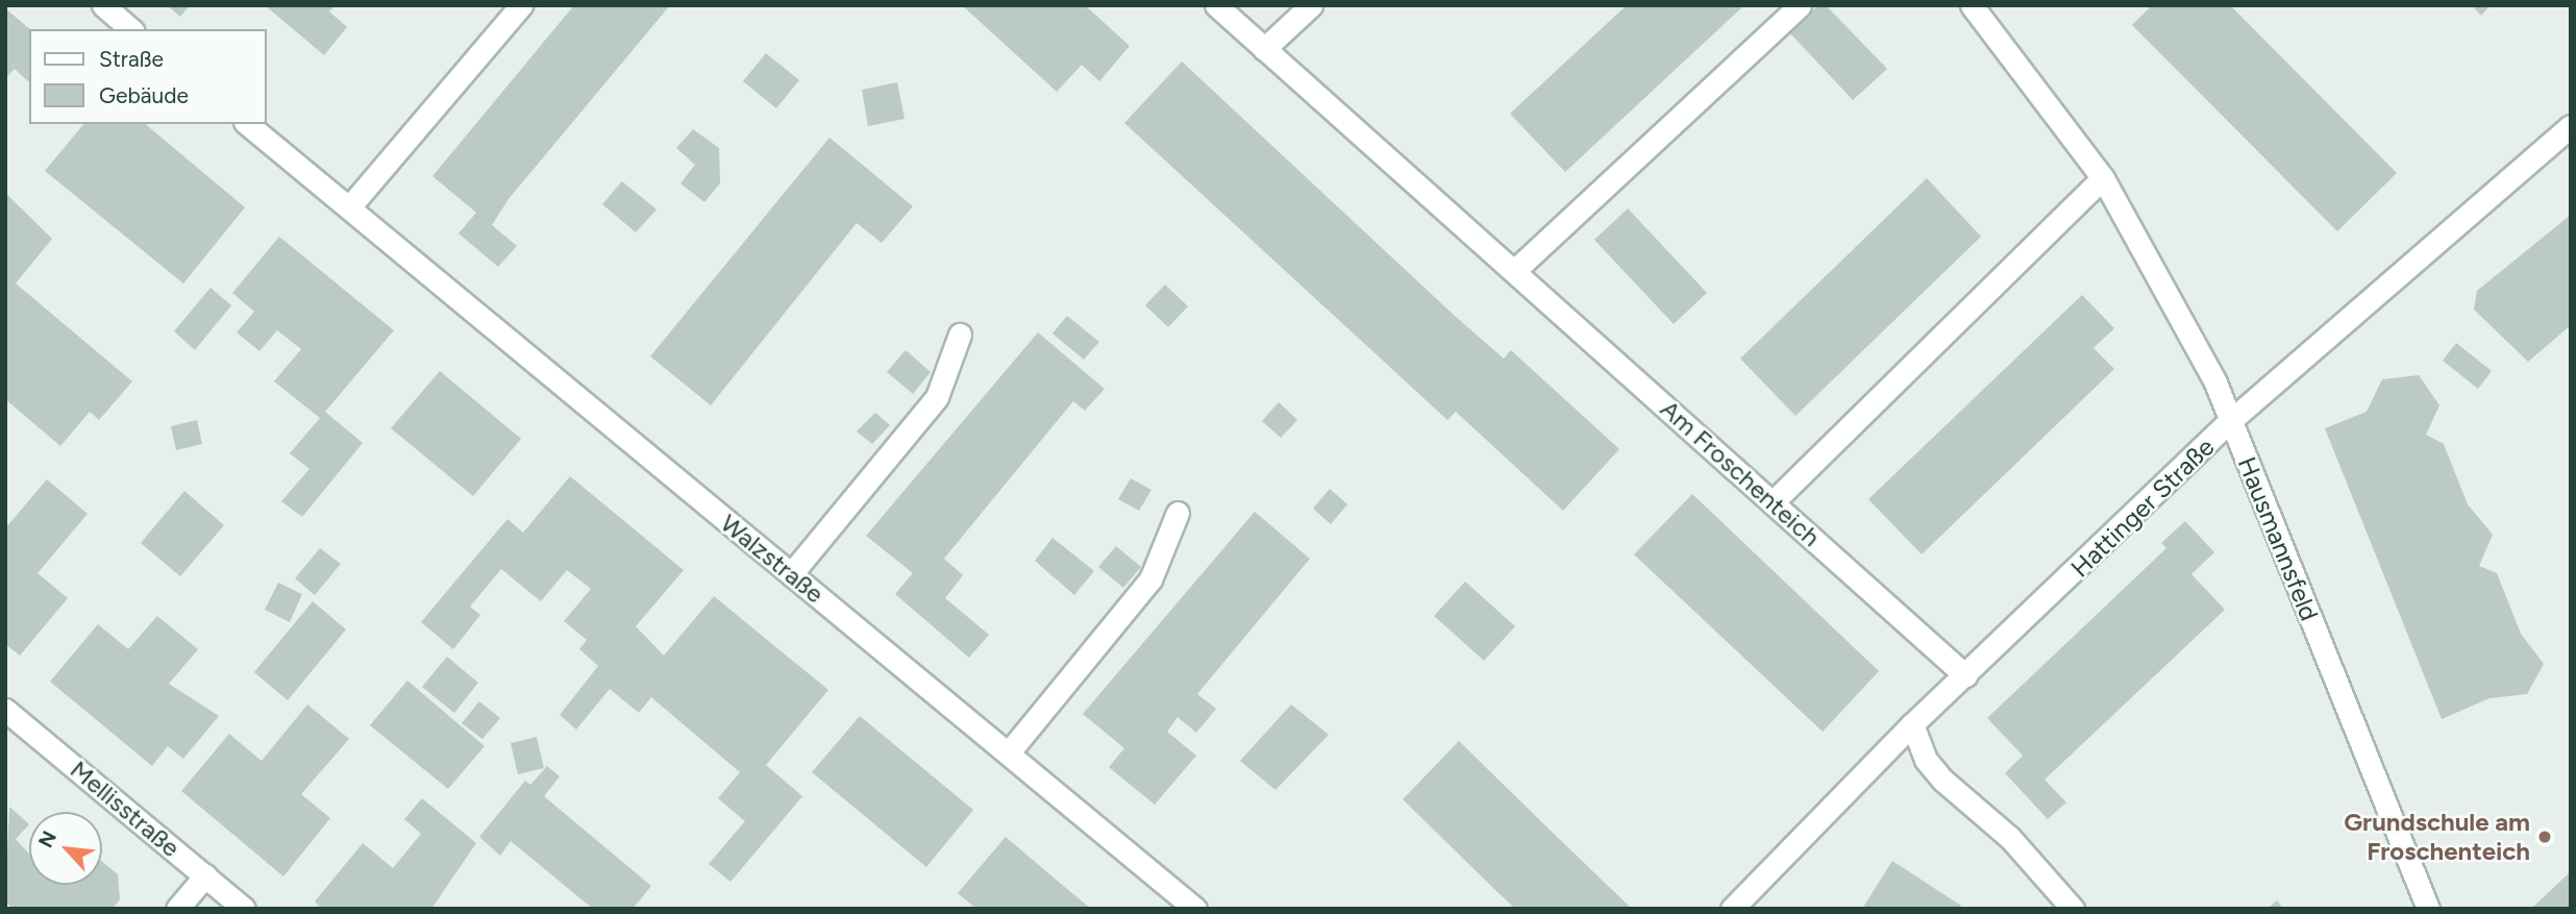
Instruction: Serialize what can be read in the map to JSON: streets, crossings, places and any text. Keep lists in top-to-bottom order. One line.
{"streets":{"street":["Am Froschenteich","Hattinger Straße","Hausmannsfeld","Walzstraße","Mellisstraße"]},"crossings":[["Am Froschenteich","Hattinger Straße"],["Hattinger Straße","Hausmannsfeld"]],"places":["Grundschule am Froschenteich"],"legend":["Straße","Gebäude"],"north":"top left"}
